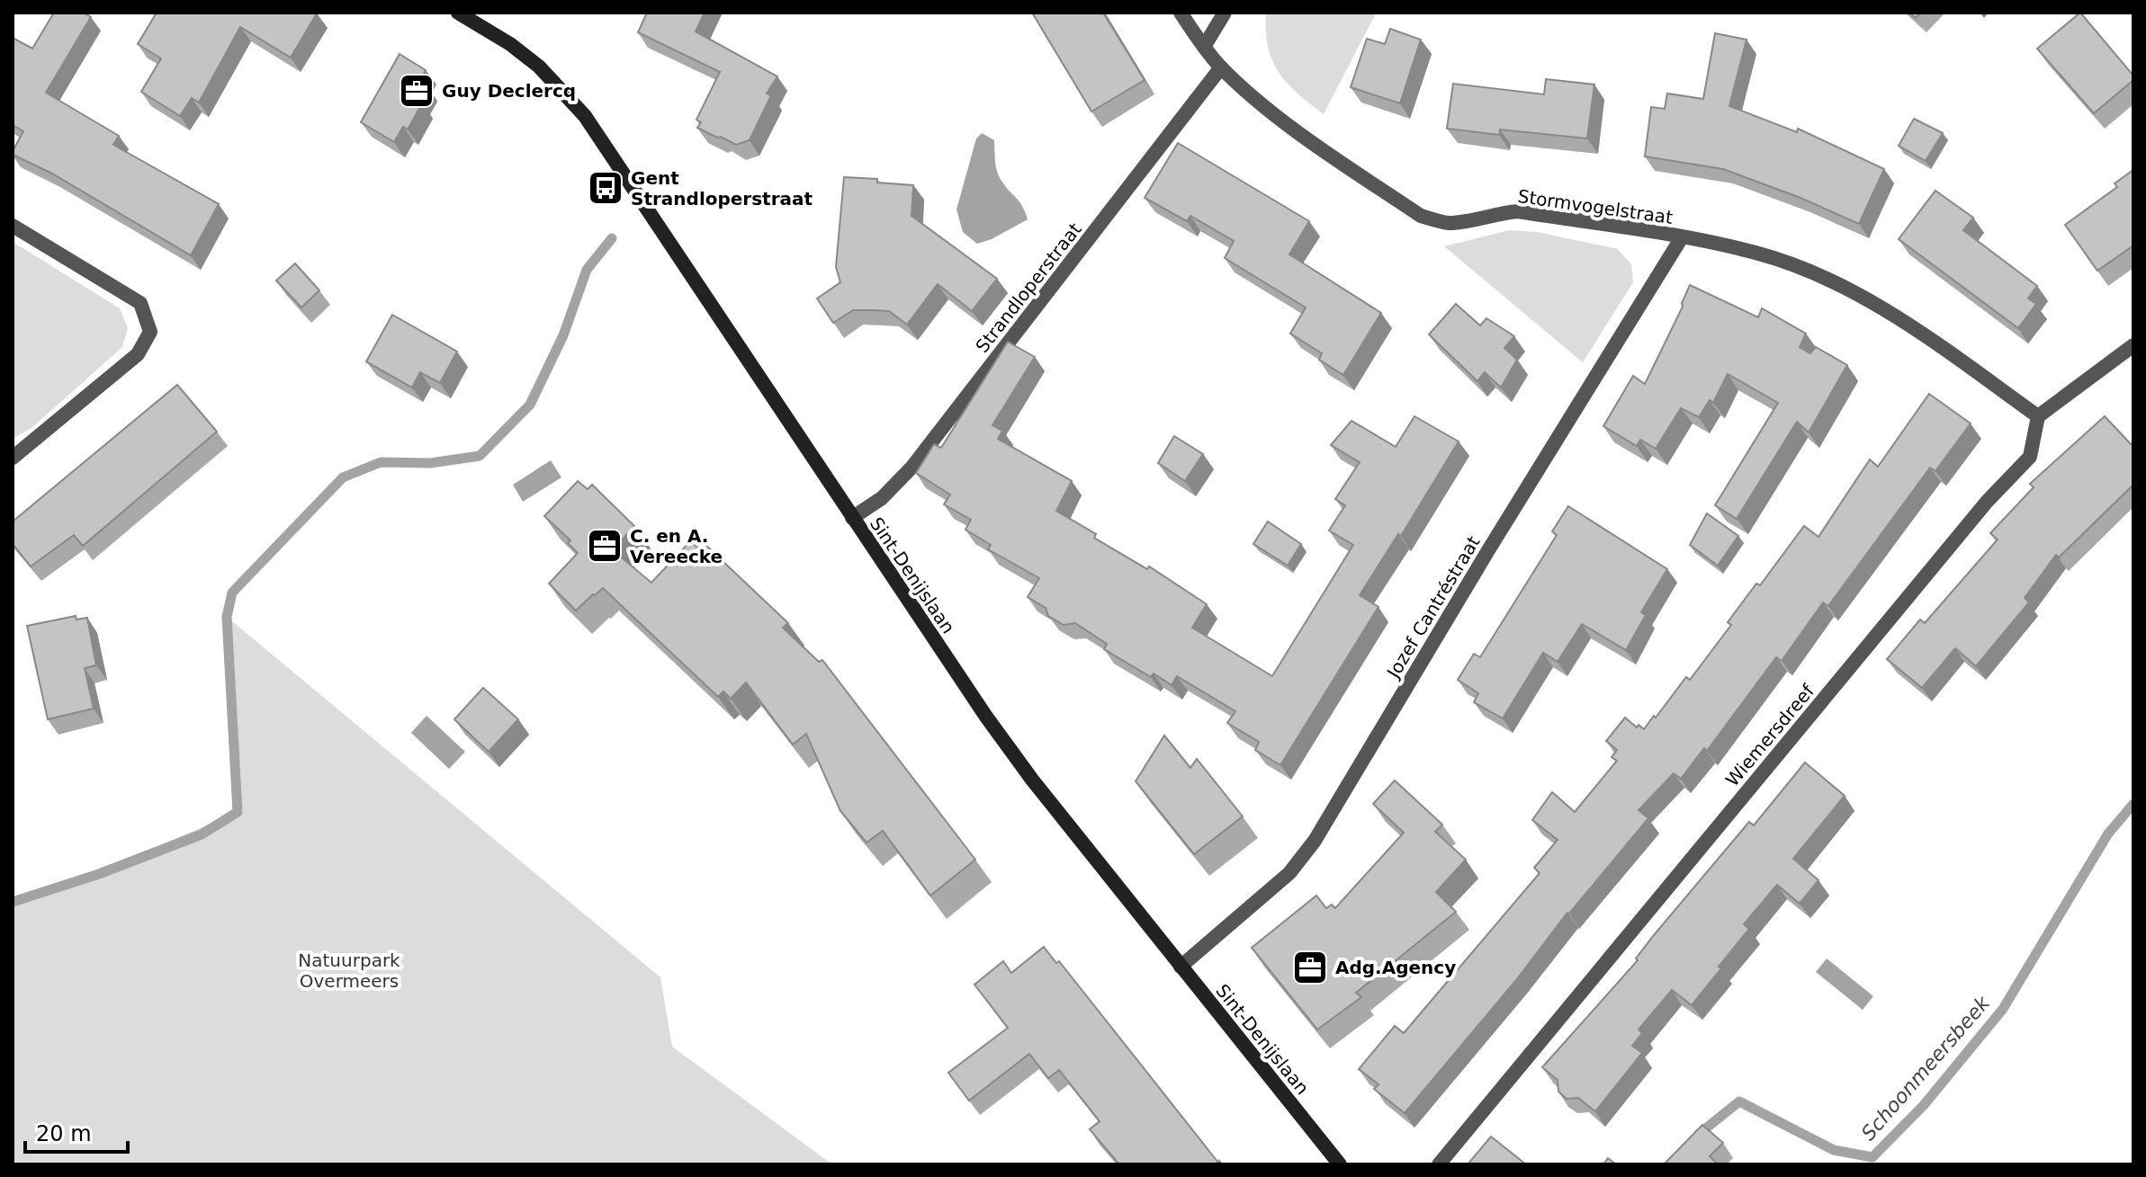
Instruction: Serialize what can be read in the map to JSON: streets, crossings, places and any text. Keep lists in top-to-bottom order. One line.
{"streets":{"street":["Stormvogelstraat","Strandloperstraat","Sint-Denijslaan","Jozef Cantréstraat","Wiemersdreef"]},"crossings":[["Stormvogelstraat","Strandloperstraat"],["Stormvogelstraat","Jozef Cantréstraat"],["Stormvogelstraat","Wiemersdreef"],["Strandloperstraat","Sint-Denijslaan"],["Sint-Denijslaan","Jozef Cantréstraat"]],"water":["Schoonmeersbeek"],"parks":["Natuurpark Overmeers"],"places":{"office":["Guy Declercq","C. en A. Vereecke","Adg.Agency"],"bus stop":["Gent Strandloperstraat"]},"scale_bar":"20 m"}
